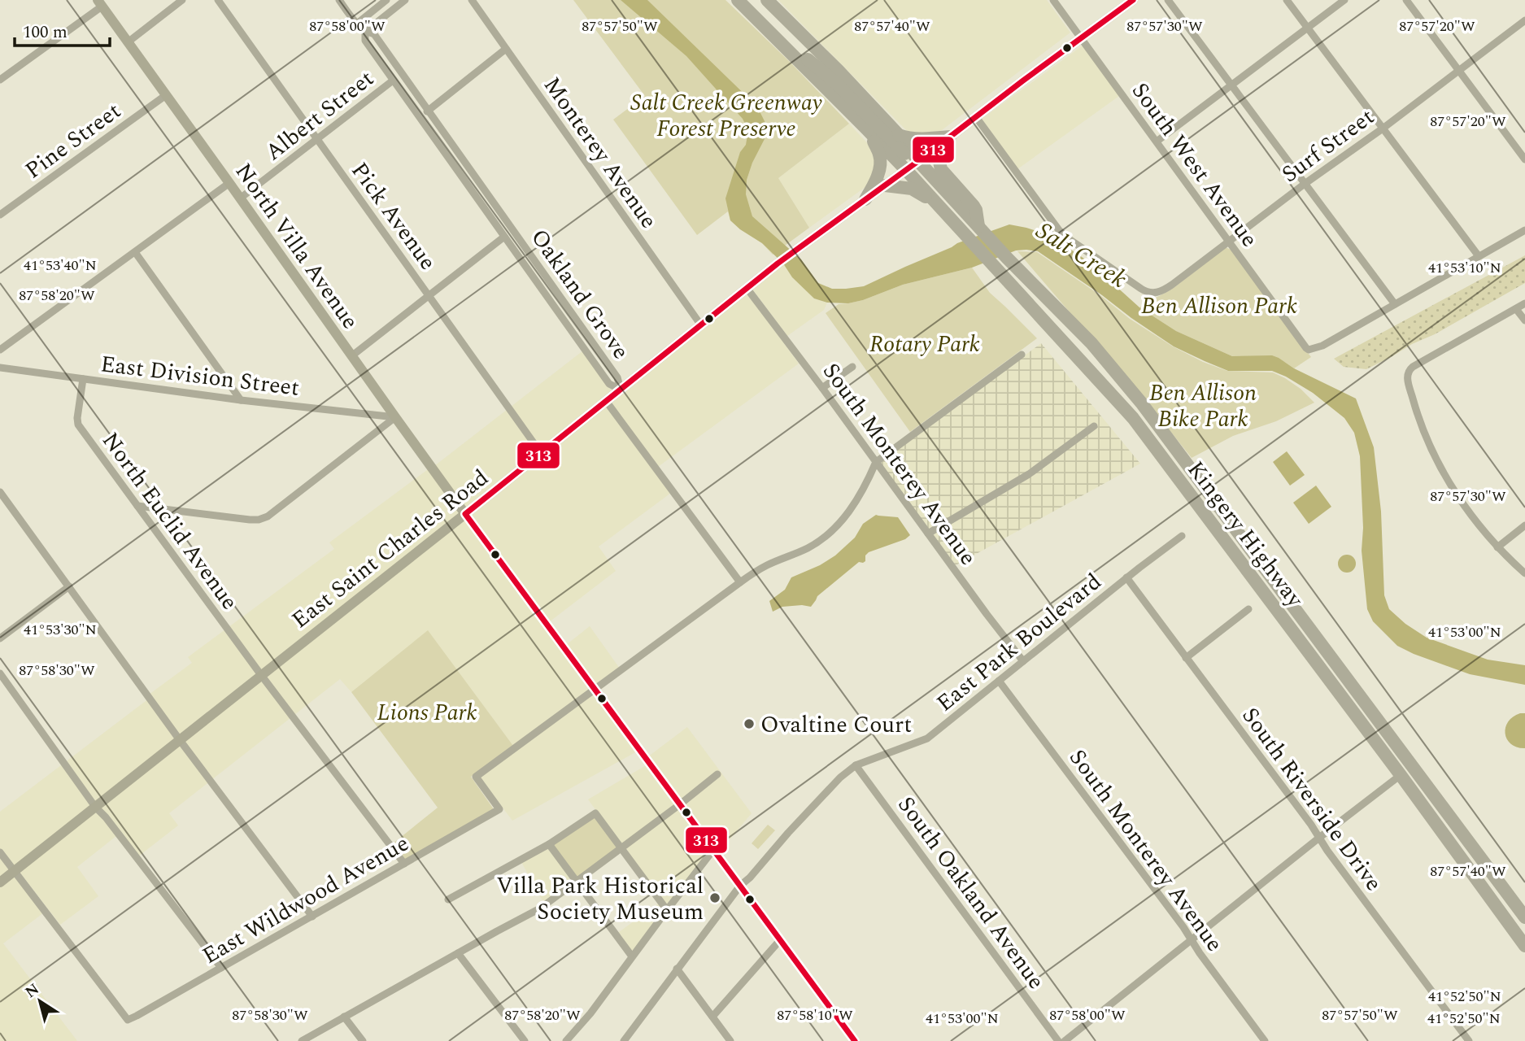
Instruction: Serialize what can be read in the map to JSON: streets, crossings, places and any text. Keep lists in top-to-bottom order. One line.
{"streets":{"highway":["Kingery Highway"],"main road":["North Villa Avenue","East Saint Charles Road"],"street":["Albert Street","Pine Street","Surf Street","Monterey Avenue","South West Avenue","Pick Avenue","Oakland Grove","East Division Street","South Monterey Avenue","North Euclid Avenue","East Park Boulevard","South Riverside Drive","South Oakland Avenue","East Wildwood Avenue"]},"crossings":[["Albert Street","Pick Avenue"],["Albert Street","North Villa Avenue"],["Albert Street","Oakland Grove"],["Pine Street","North Villa Avenue"],["Surf Street","South West Avenue"],["Surf Street","East Saint Charles Road"],["Monterey Avenue","East Saint Charles Road"],["South West Avenue","East Saint Charles Road"],["Pick Avenue","East Saint Charles Road"],["North Villa Avenue","East Division Street"],["North Villa Avenue","East Saint Charles Road"],["Oakland Grove","East Saint Charles Road"],["East Division Street","North Euclid Avenue"],["South Monterey Avenue","East Saint Charles Road"],["South Monterey Avenue","East Park Boulevard"],["North Euclid Avenue","East Saint Charles Road"],["North Euclid Avenue","East Wildwood Avenue"],["Kingery Highway","East Saint Charles Road"],["East Saint Charles Road","East Wildwood Avenue"],["East Park Boulevard","South Riverside Drive"],["East Park Boulevard","South Oakland Avenue"]],"water":["Salt Creek"],"parks":["Salt Creek Greenway Forest Preserve","Ben Allison Park","Rotary Park","Ben Allison Bike Park","Lions Park"],"places":["Ovaltine Court","Villa Park Historical Society Museum"],"lines":["transit line 313"],"scale_bar":"100 m","north":"top left","coordinates":["87°57'20\"W","87°58'00\"W","87°57'50\"W","87°57'40\"W","87°57'30\"W","41°53'40\"N","41°53'10\"N","87°58'20\"W","41°53'30\"N","41°53'00\"N","87°58'30\"W","41°52'50\"N","87°58'10\"W"]}
